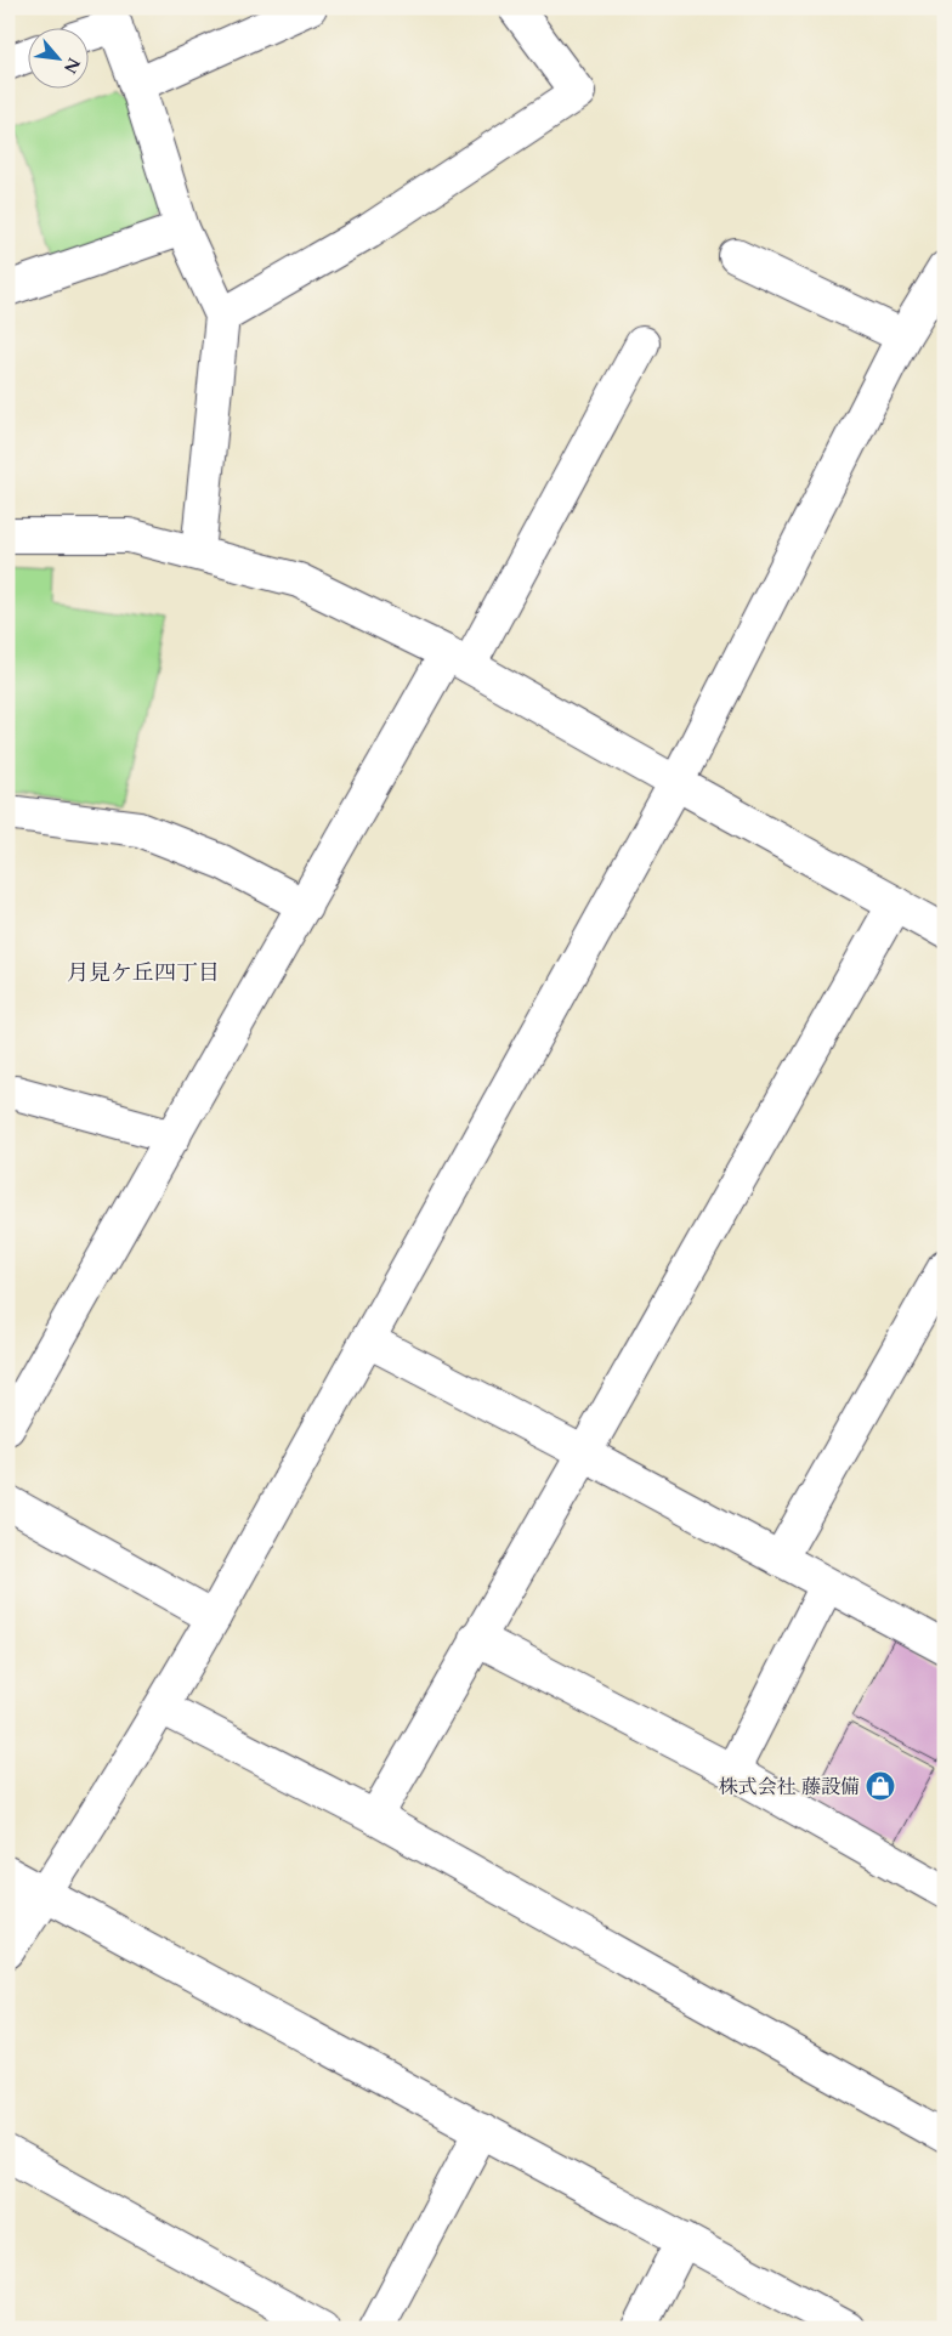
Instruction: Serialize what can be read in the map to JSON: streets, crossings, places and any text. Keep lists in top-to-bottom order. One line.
{"districts":["月見ケ丘四丁目"],"places":{"shop":["株式会社 藤設備"]},"north":"bottom right"}
